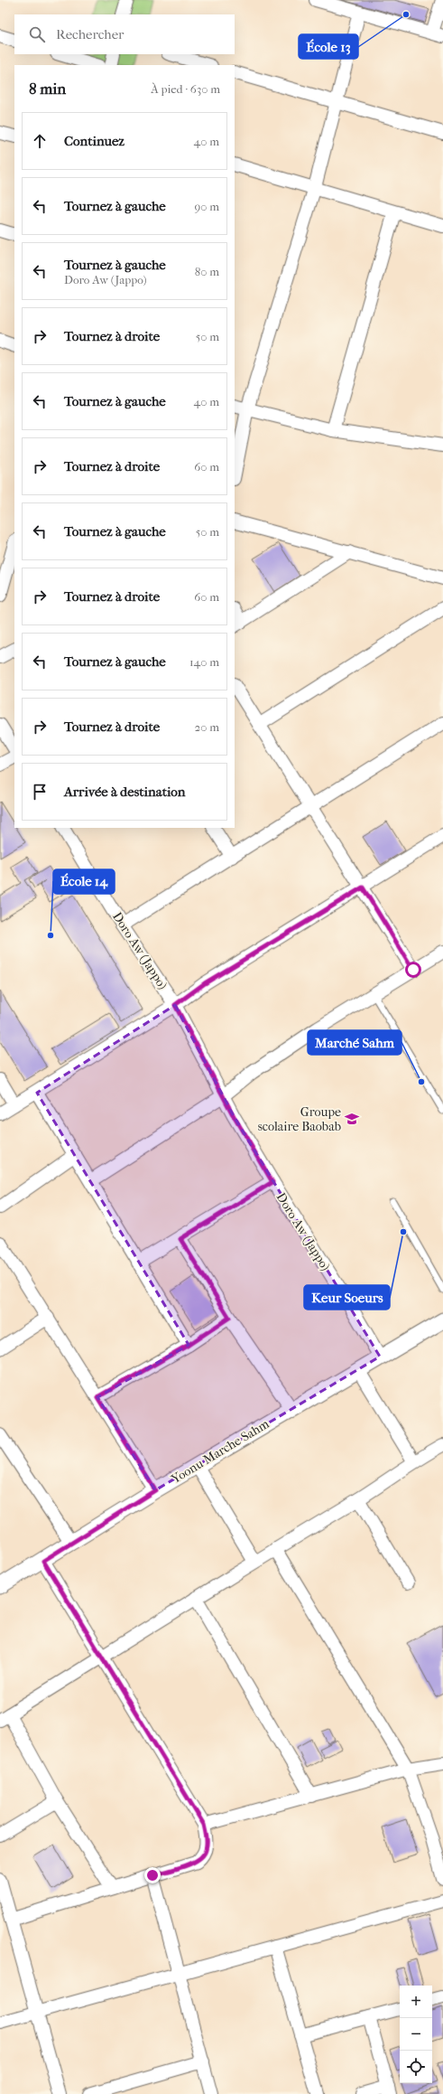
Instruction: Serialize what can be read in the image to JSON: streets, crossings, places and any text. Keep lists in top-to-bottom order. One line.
{"streets":{"street":["Doro Aw (Jappo)","Yoonu Marche Sahm"]},"crossings":[["Doro Aw (Jappo)","Yoonu Marche Sahm"]],"places":{"other":["École 13","École 14","Marché Sahm","Keur Soeurs"],"school or university":["Groupe scolaire Baobab"]},"page":{"search":"Rechercher","heading":["8 min","À pied · 630 m"],"list":[["Continuez","40 m"],["Tournez à gauche","90 m"],["Tournez à gauche","Doro Aw (Jappo)","80 m"],["Tournez à droite","50 m"],["Tournez à gauche","40 m"],["Tournez à droite","60 m"],["Tournez à gauche","50 m"],["Tournez à droite","60 m"],["Tournez à gauche","140 m"],["Tournez à droite","20 m"],"Arrivée à destination"],"map_buttons":["+","−"]}}
